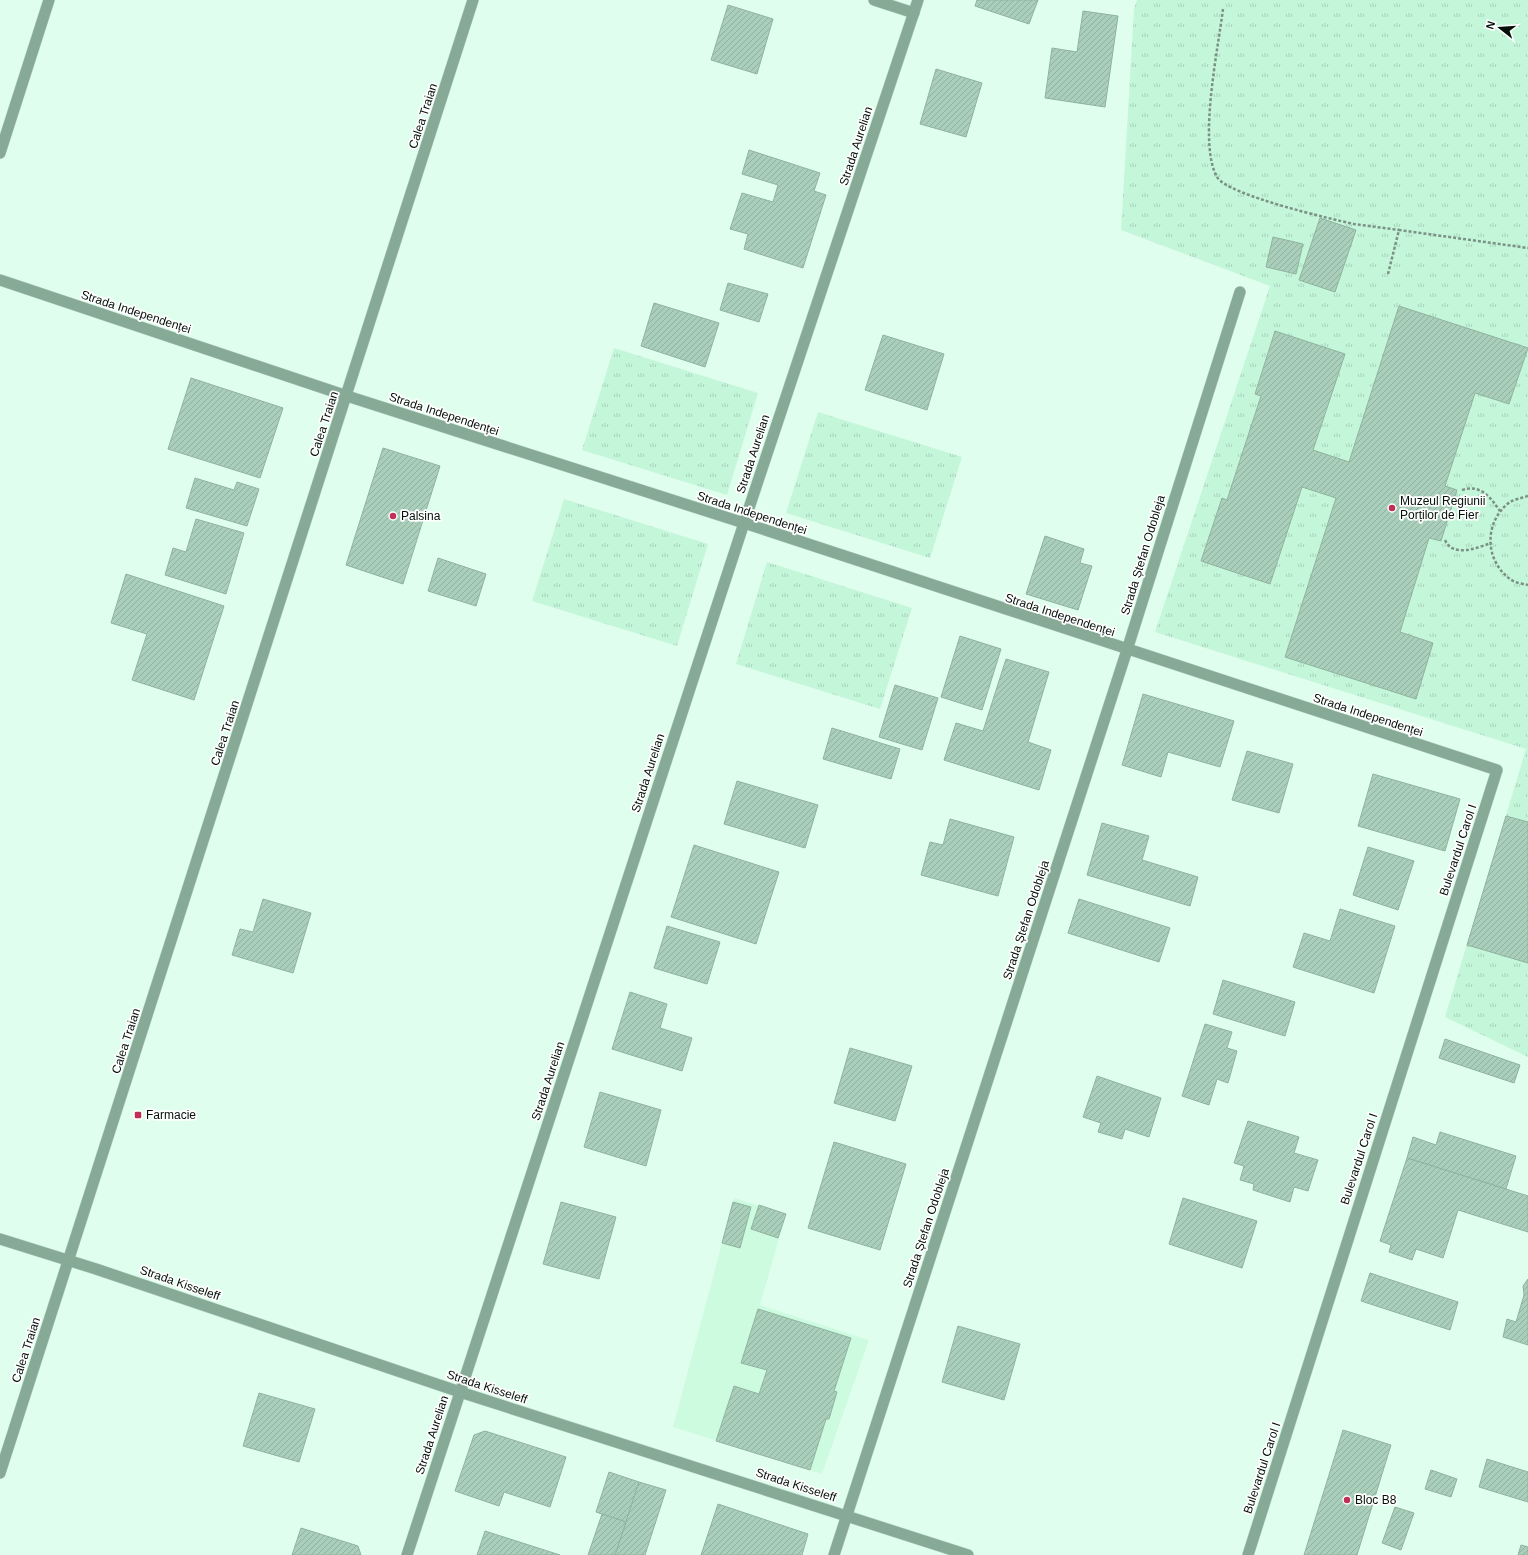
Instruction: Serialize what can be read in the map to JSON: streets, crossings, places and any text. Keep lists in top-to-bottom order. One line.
{"streets":{"street":["Calea Traian","Strada Aurelian","Strada Independenței","Strada Ștefan Odobleja","Bulevardul Carol I","Strada Kisseleff"]},"crossings":[["Calea Traian","Strada Independenței"],["Calea Traian","Strada Kisseleff"],["Strada Aurelian","Strada Independenței"],["Strada Aurelian","Strada Kisseleff"],["Strada Independenței","Strada Ștefan Odobleja"],["Strada Independenței","Bulevardul Carol I"],["Strada Ștefan Odobleja","Strada Kisseleff"]],"places":{"other":["Muzeul Regiunii Porților de Fier","Palsina","Bloc B8"],"transit":["Farmacie"]},"north":"left"}
